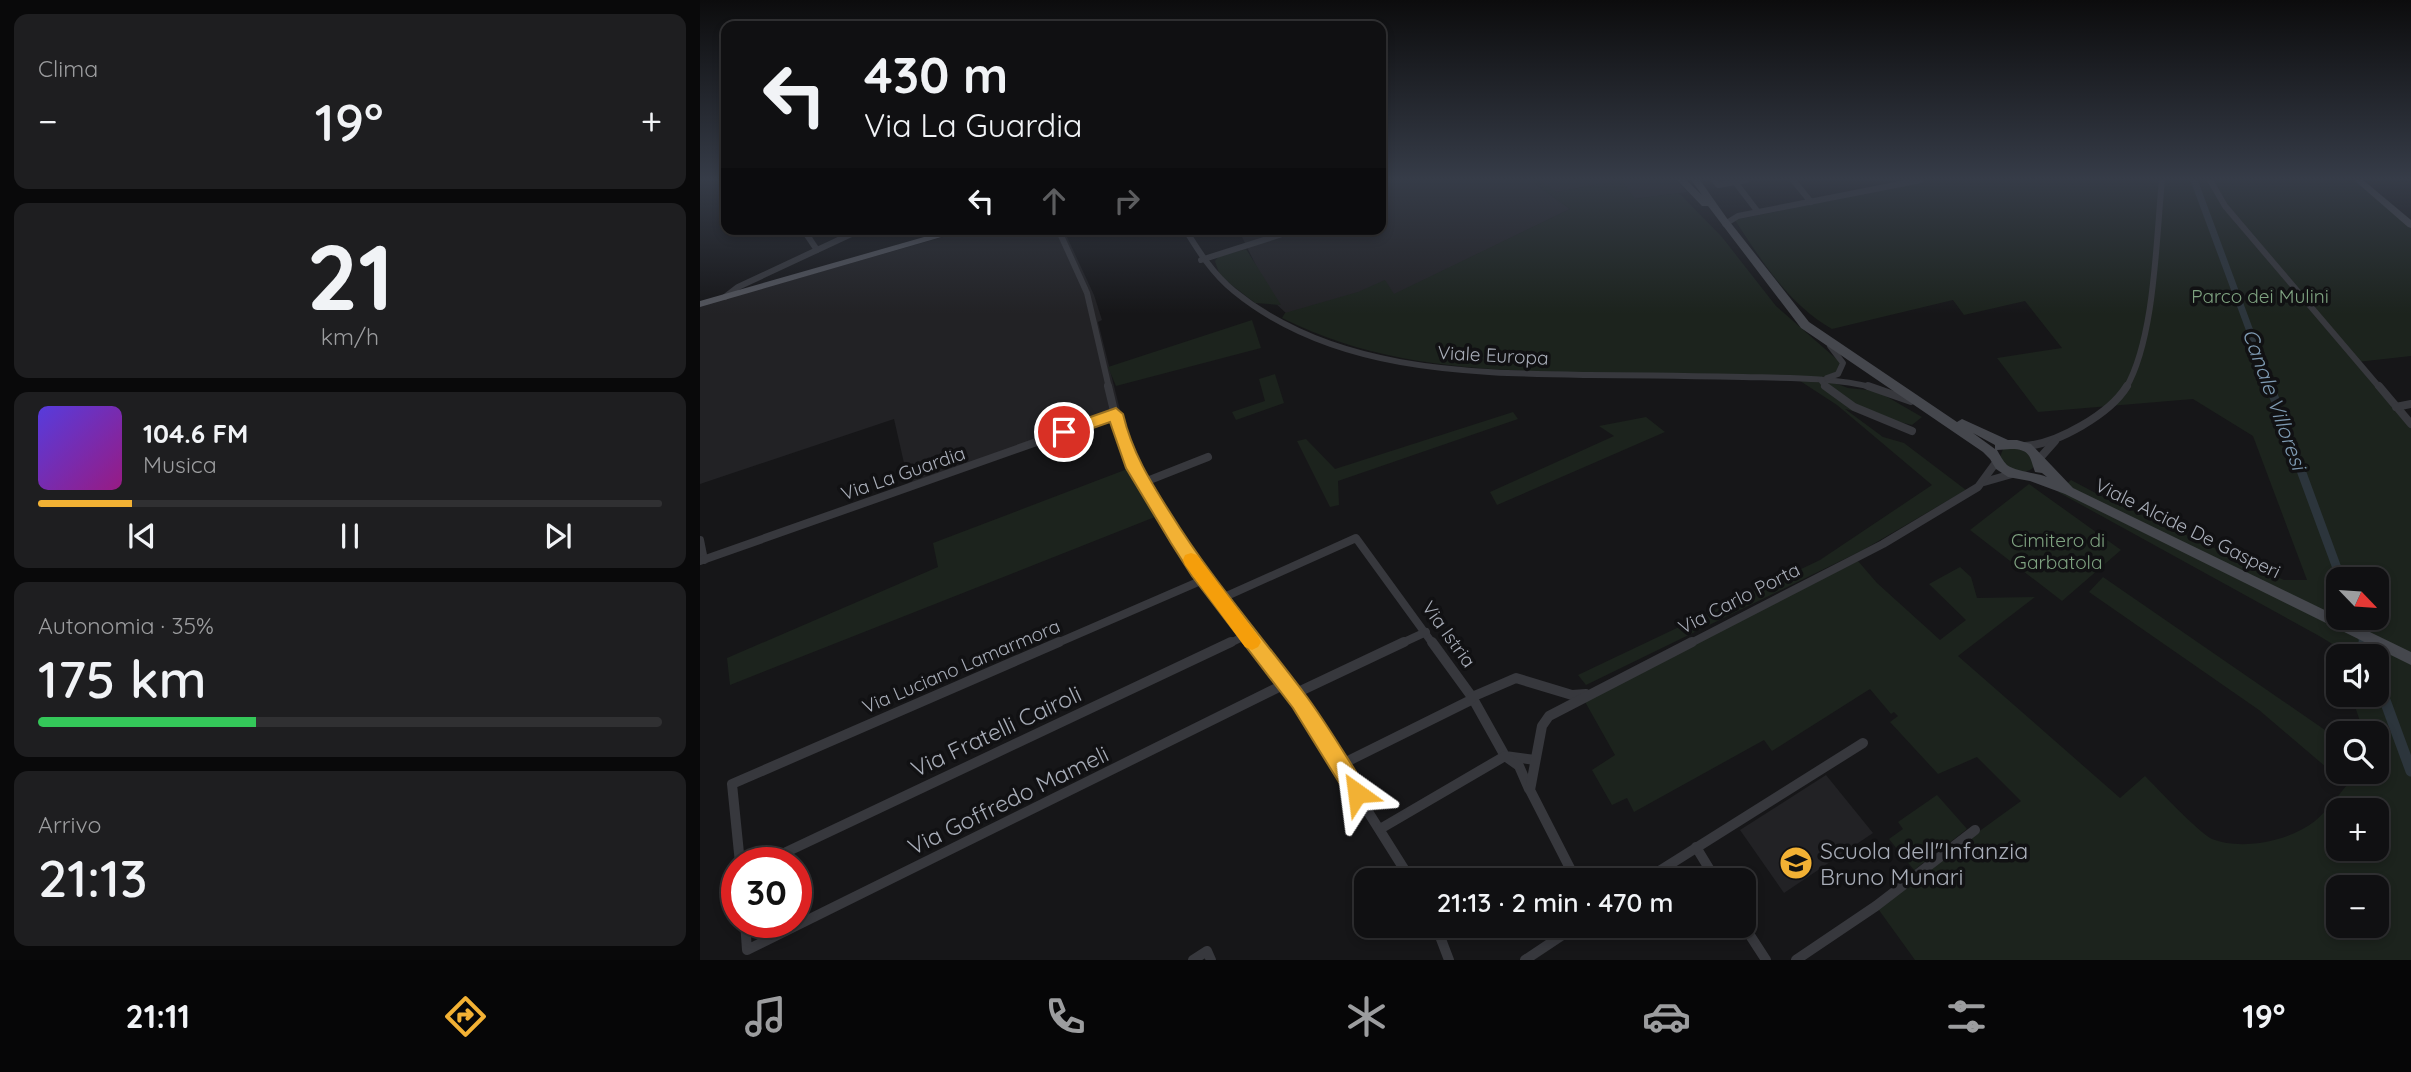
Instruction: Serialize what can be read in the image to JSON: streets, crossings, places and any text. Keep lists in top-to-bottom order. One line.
{"streets":{"street":["Viale Europa","Via La Guardia","Viale Alcide De Gasperi","Via Carlo Porta","Via Istria","Via Luciano Lamarmora","Via Fratelli Cairoli","Via Goffredo Mameli"]},"crossings":[["Via Carlo Porta","Via Istria"]],"water":["Canale Villoresi"],"parks":["Parco dei Mulini","Cimitero di Garbatola"],"places":{"school or university":["Scuola dell\"Infanzia Bruno Munari"]},"north":"bottom right","page":{"tile":["Clima",["21","km/h"],["Autonomia · 35%","175 km"],["Arrivo","21:13"]],"turn":["430 m","Via La Guardia"],"heat":["−","19°","+"],"song":["104.6 FM","Musica"],"map_buttons":["+","−"],"limit":"30","trip":"21:13 · 2 min · 470 m","tabs":["21:11","19°"]}}
